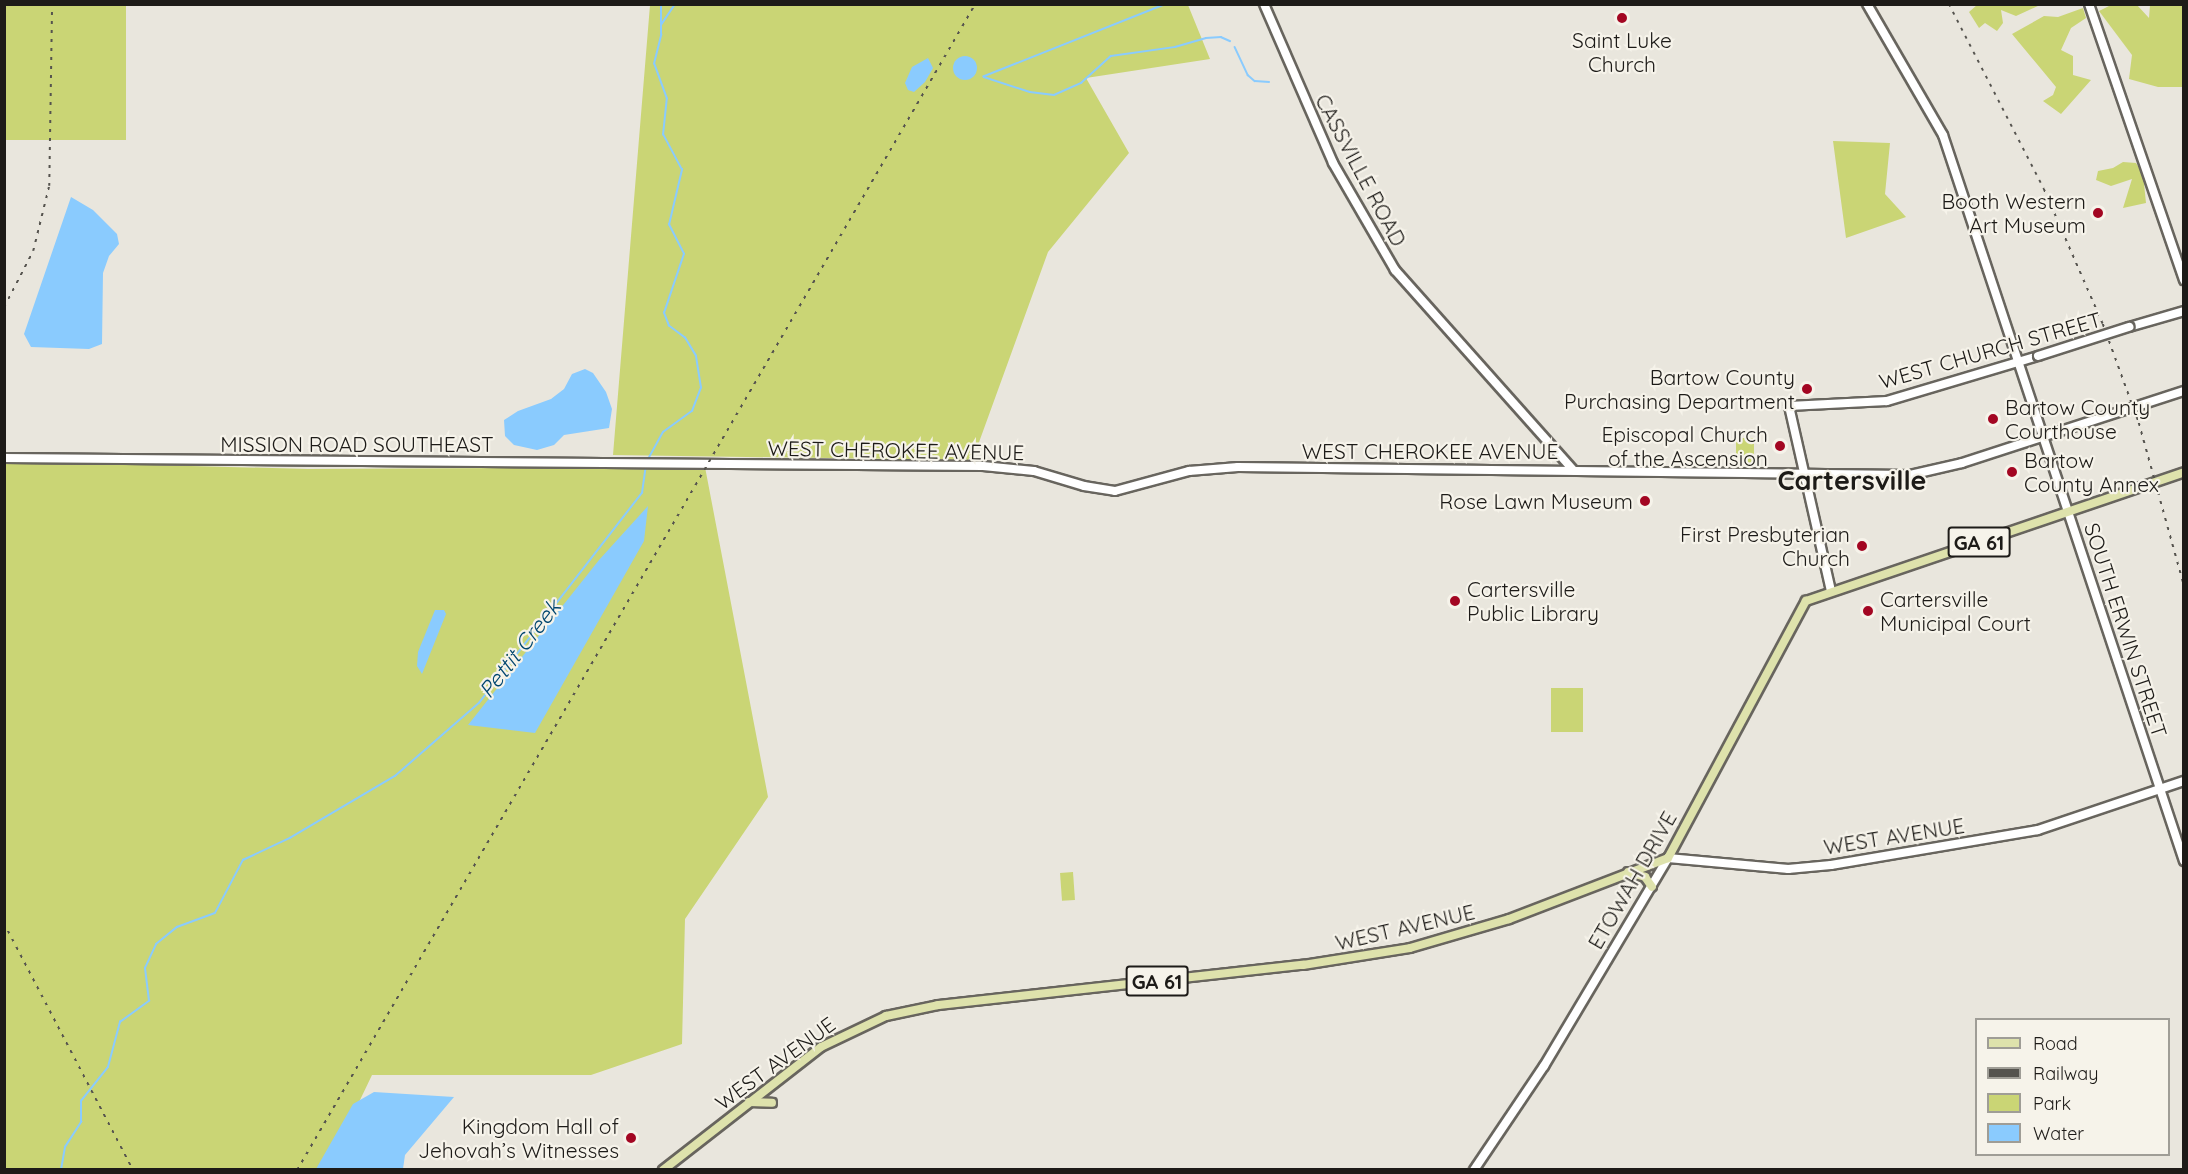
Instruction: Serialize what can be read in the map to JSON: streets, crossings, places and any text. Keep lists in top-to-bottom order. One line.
{"streets":{"main road":["CASSVILLE ROAD","WEST CHURCH STREET","MISSION ROAD SOUTHEAST","WEST CHEROKEE AVENUE","GA 61","SOUTH ERWIN STREET","WEST AVENUE","ETOWAH DRIVE"]},"crossings":[["CASSVILLE ROAD","WEST CHEROKEE AVENUE"],["WEST CHURCH STREET","WEST CHEROKEE AVENUE"],["WEST CHURCH STREET","SOUTH ERWIN STREET"],["MISSION ROAD SOUTHEAST","WEST CHEROKEE AVENUE"],["WEST CHEROKEE AVENUE","SOUTH ERWIN STREET"],["GA 61","SOUTH ERWIN STREET"],["GA 61","ETOWAH DRIVE"],["SOUTH ERWIN STREET","WEST AVENUE"],["WEST AVENUE","ETOWAH DRIVE"]],"districts":["Cartersville"],"water":["Pettit Creek"],"places":["Saint Luke Church","Booth Western Art Museum","Bartow County Purchasing Department","Bartow County Courthouse","Episcopal Church of the Ascension","Bartow County Annex","Rose Lawn Museum","First Presbyterian Church","Cartersville Public Library","Cartersville Municipal Court","Kingdom Hall of Jehovah’s Witnesses"],"legend":["Road","Railway","Park","Water"]}
